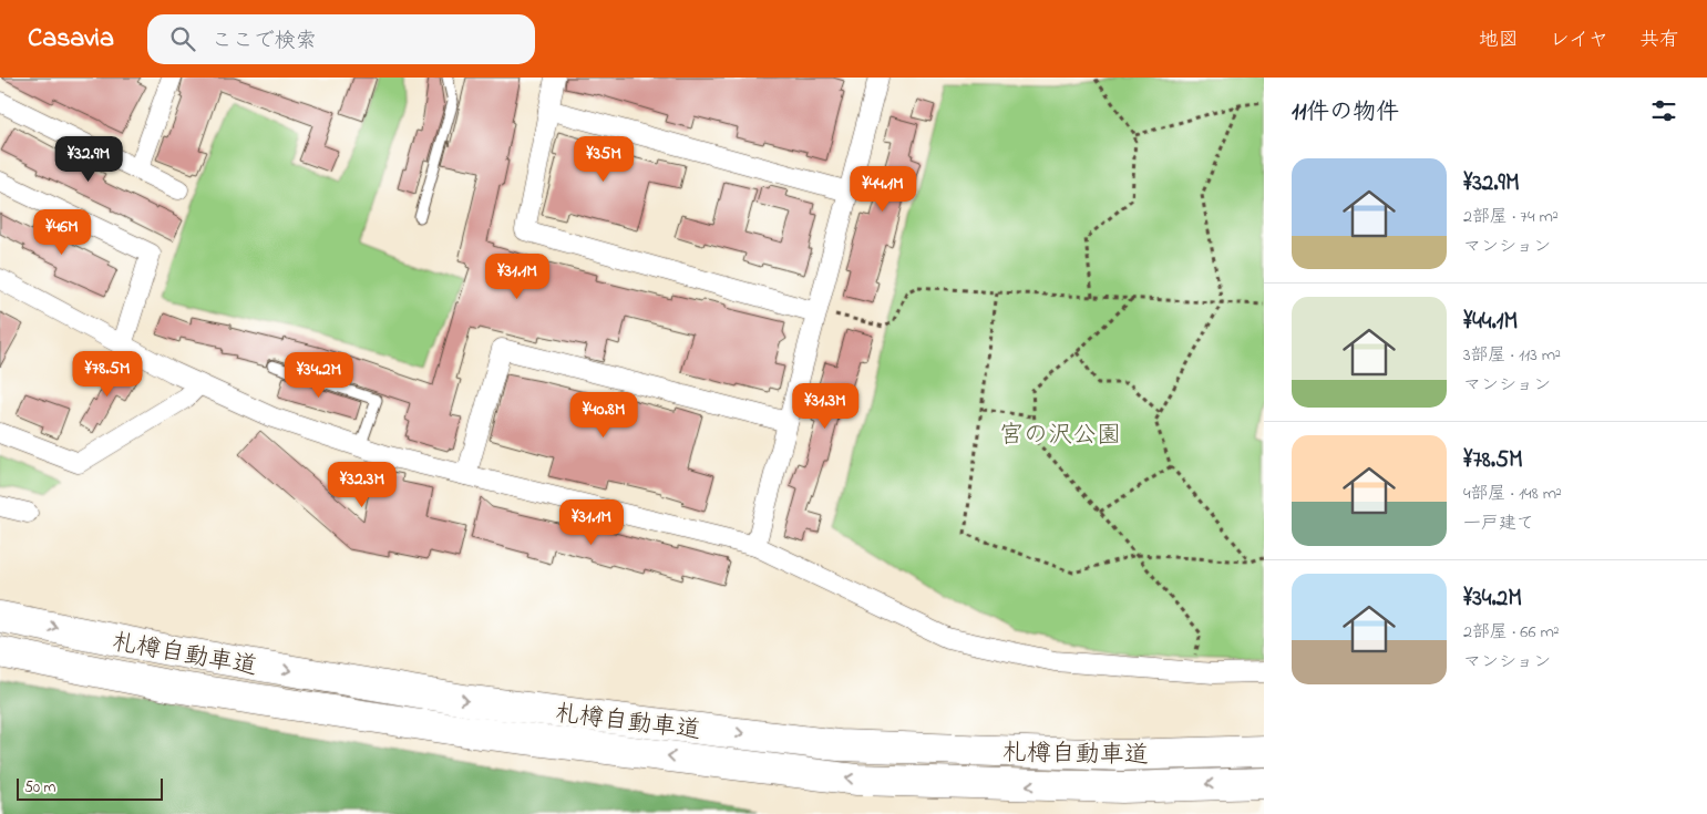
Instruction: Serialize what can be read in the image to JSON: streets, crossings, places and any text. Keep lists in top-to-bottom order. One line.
{"streets":{"highway":["札樽自動車道"]},"parks":["宮の沢公園"],"scale_bar":"50 m","page":{"header":"Casavia","search":"ここで検索","nav":["地図","レイヤ","共有"],"heading":"11件の物件","price":["¥32.9M","¥35M","¥44.1M","¥46M","¥31.1M","¥78.5M","¥34.2M","¥31.3M","¥40.8M","¥32.3M","¥31.1M"],"list":[{"name":"¥32.9M","note":"2部屋 · 74 m² · マンション"},{"name":"¥44.1M","note":"3部屋 · 113 m² · マンション"},{"name":"¥78.5M","note":"4部屋 · 148 m² · 一戸建て"},{"name":"¥34.2M","note":"2部屋 · 66 m² · マンション"}],"scale":"50 m"}}
